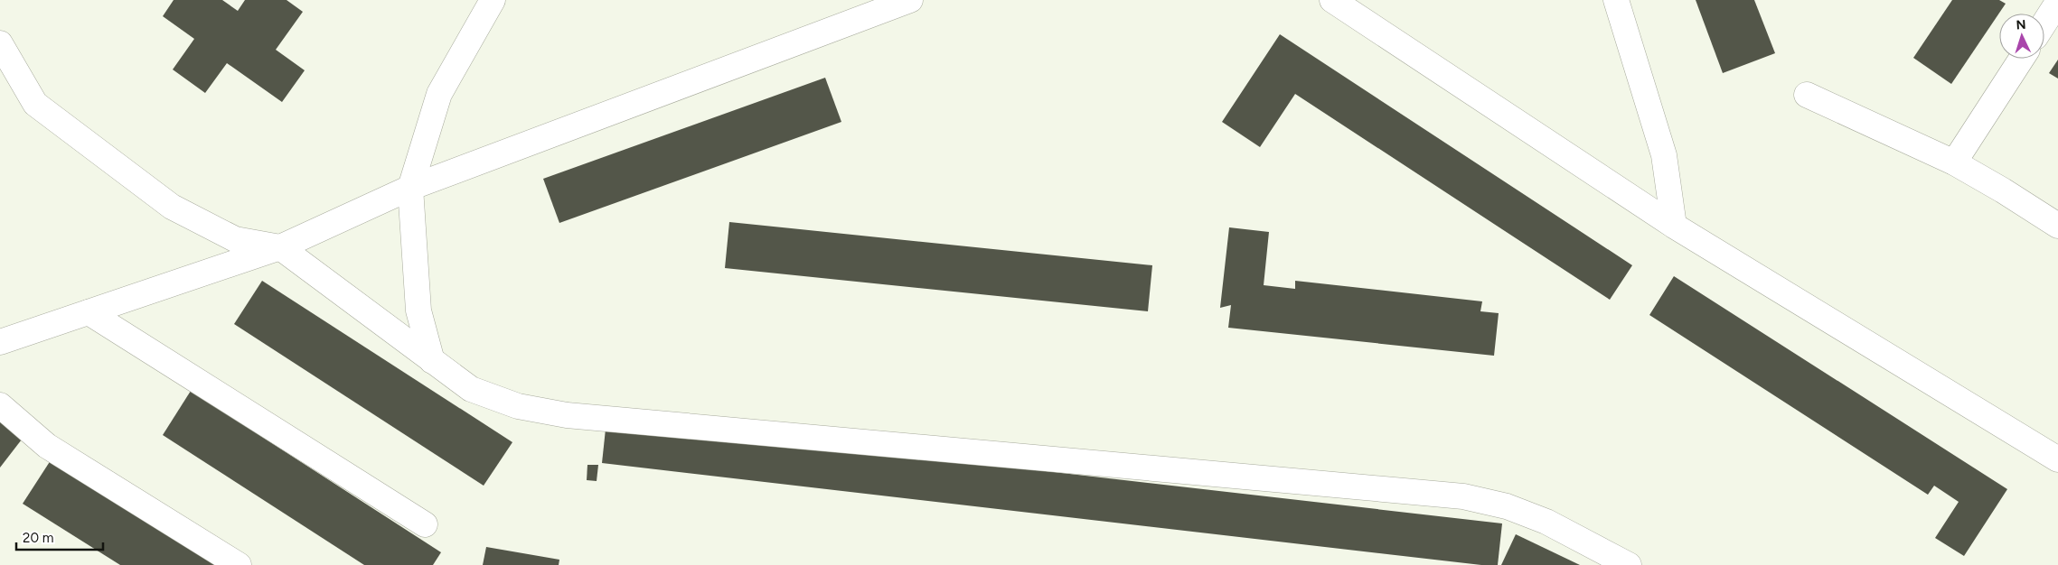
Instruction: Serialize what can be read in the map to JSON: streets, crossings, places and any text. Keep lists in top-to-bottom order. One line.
{"scale_bar":"20 m","north":"top"}
